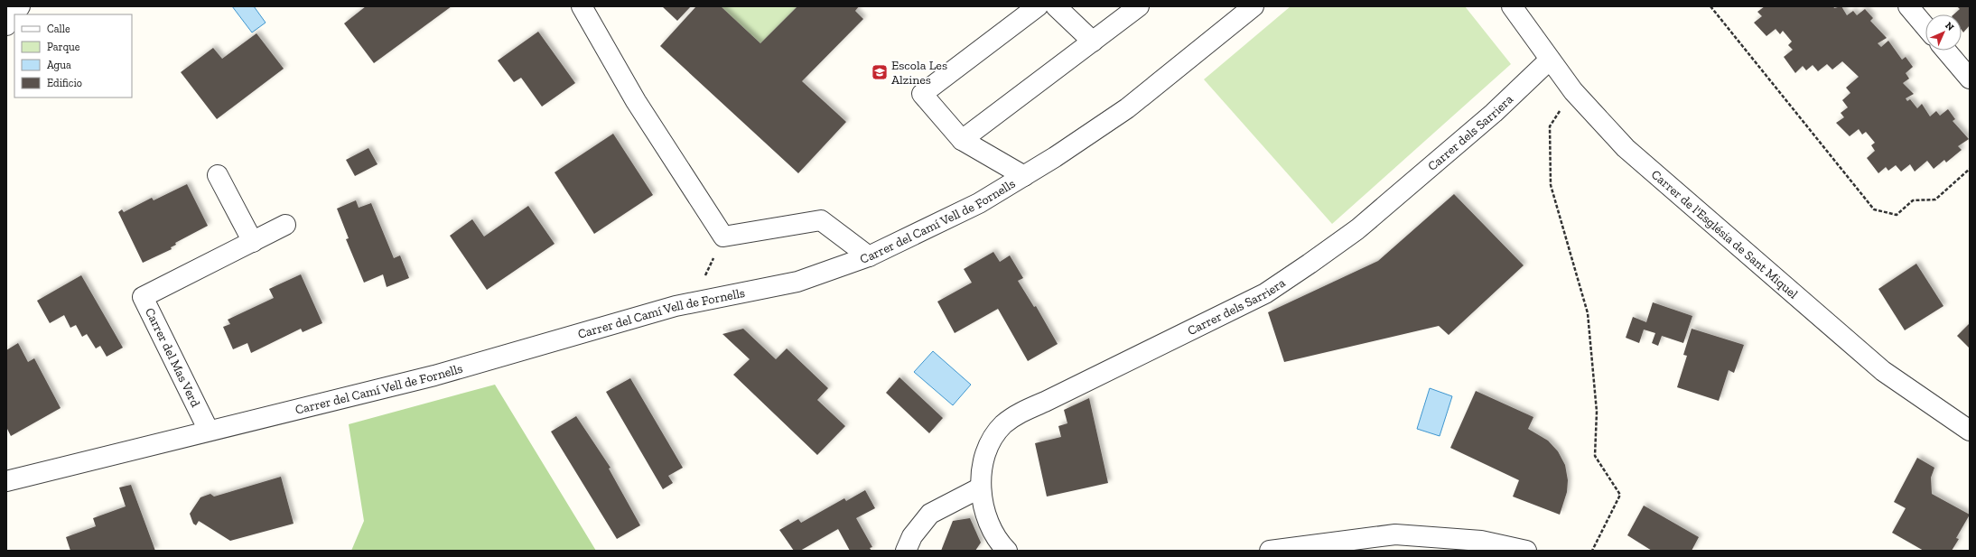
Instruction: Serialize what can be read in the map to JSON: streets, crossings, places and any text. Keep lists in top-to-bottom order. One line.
{"streets":{"street":["Carrer dels Sarriera","Carrer del Camí Vell de Fornells","Carrer de l'Església de Sant Miquel","Carrer del Mas Verd"]},"crossings":[["Carrer dels Sarriera","Carrer de l'Església de Sant Miquel"],["Carrer del Camí Vell de Fornells","Carrer del Mas Verd"]],"places":{"school or university":["Escola Les Alzines"]},"legend":["Calle","Parque","Agua","Edificio"],"north":"top right"}
